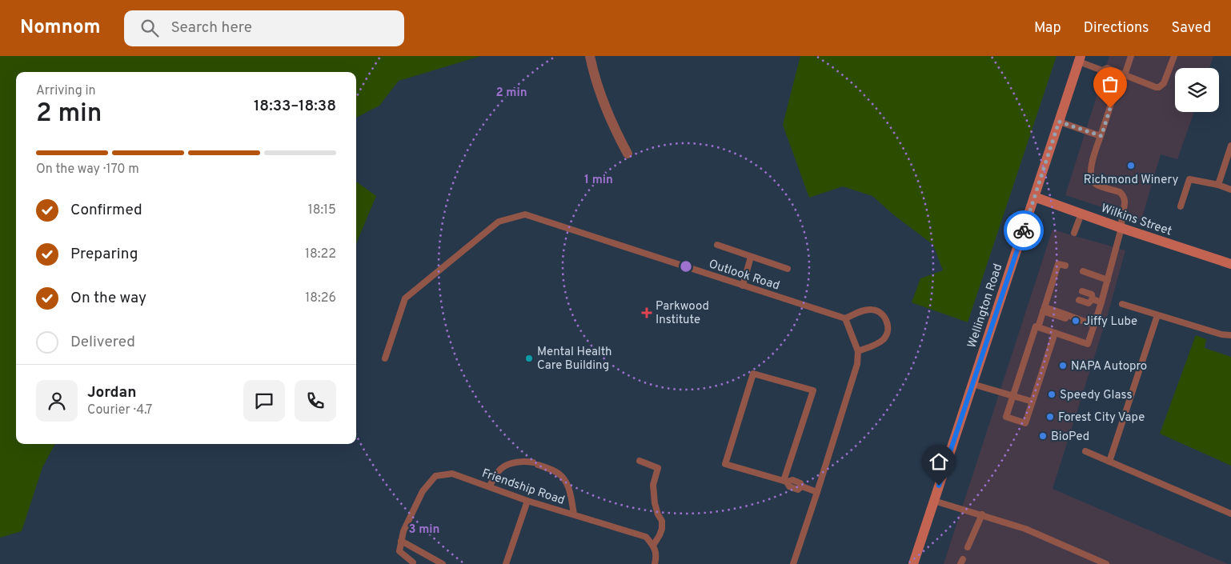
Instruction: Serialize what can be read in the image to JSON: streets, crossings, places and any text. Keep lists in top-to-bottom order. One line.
{"streets":{"main road":["Wilkins Street","Wellington Road"],"lane":["Outlook Road","Friendship Road"]},"crossings":[["Wilkins Street","Wellington Road"]],"places":{"other":["Richmond Winery","Jiffy Lube","Mental Health Care Building","NAPA Autopro","Speedy Glass","Forest City Vape","BioPed"],"health":["Parkwood Institute"]},"page":{"header":"Nomnom","search":"Search here","nav":["Map","Directions","Saved"],"heading":["2 min","Arriving in","18:33–18:38"],"panel":["Jordan","Courier · 4.7"],"bar":"On the way · 170 m","list":[["Confirmed","18:15"],["Preparing","18:22"],["On the way","18:26"],"Delivered"]},"rings":["2 min","1 min","3 min"]}
